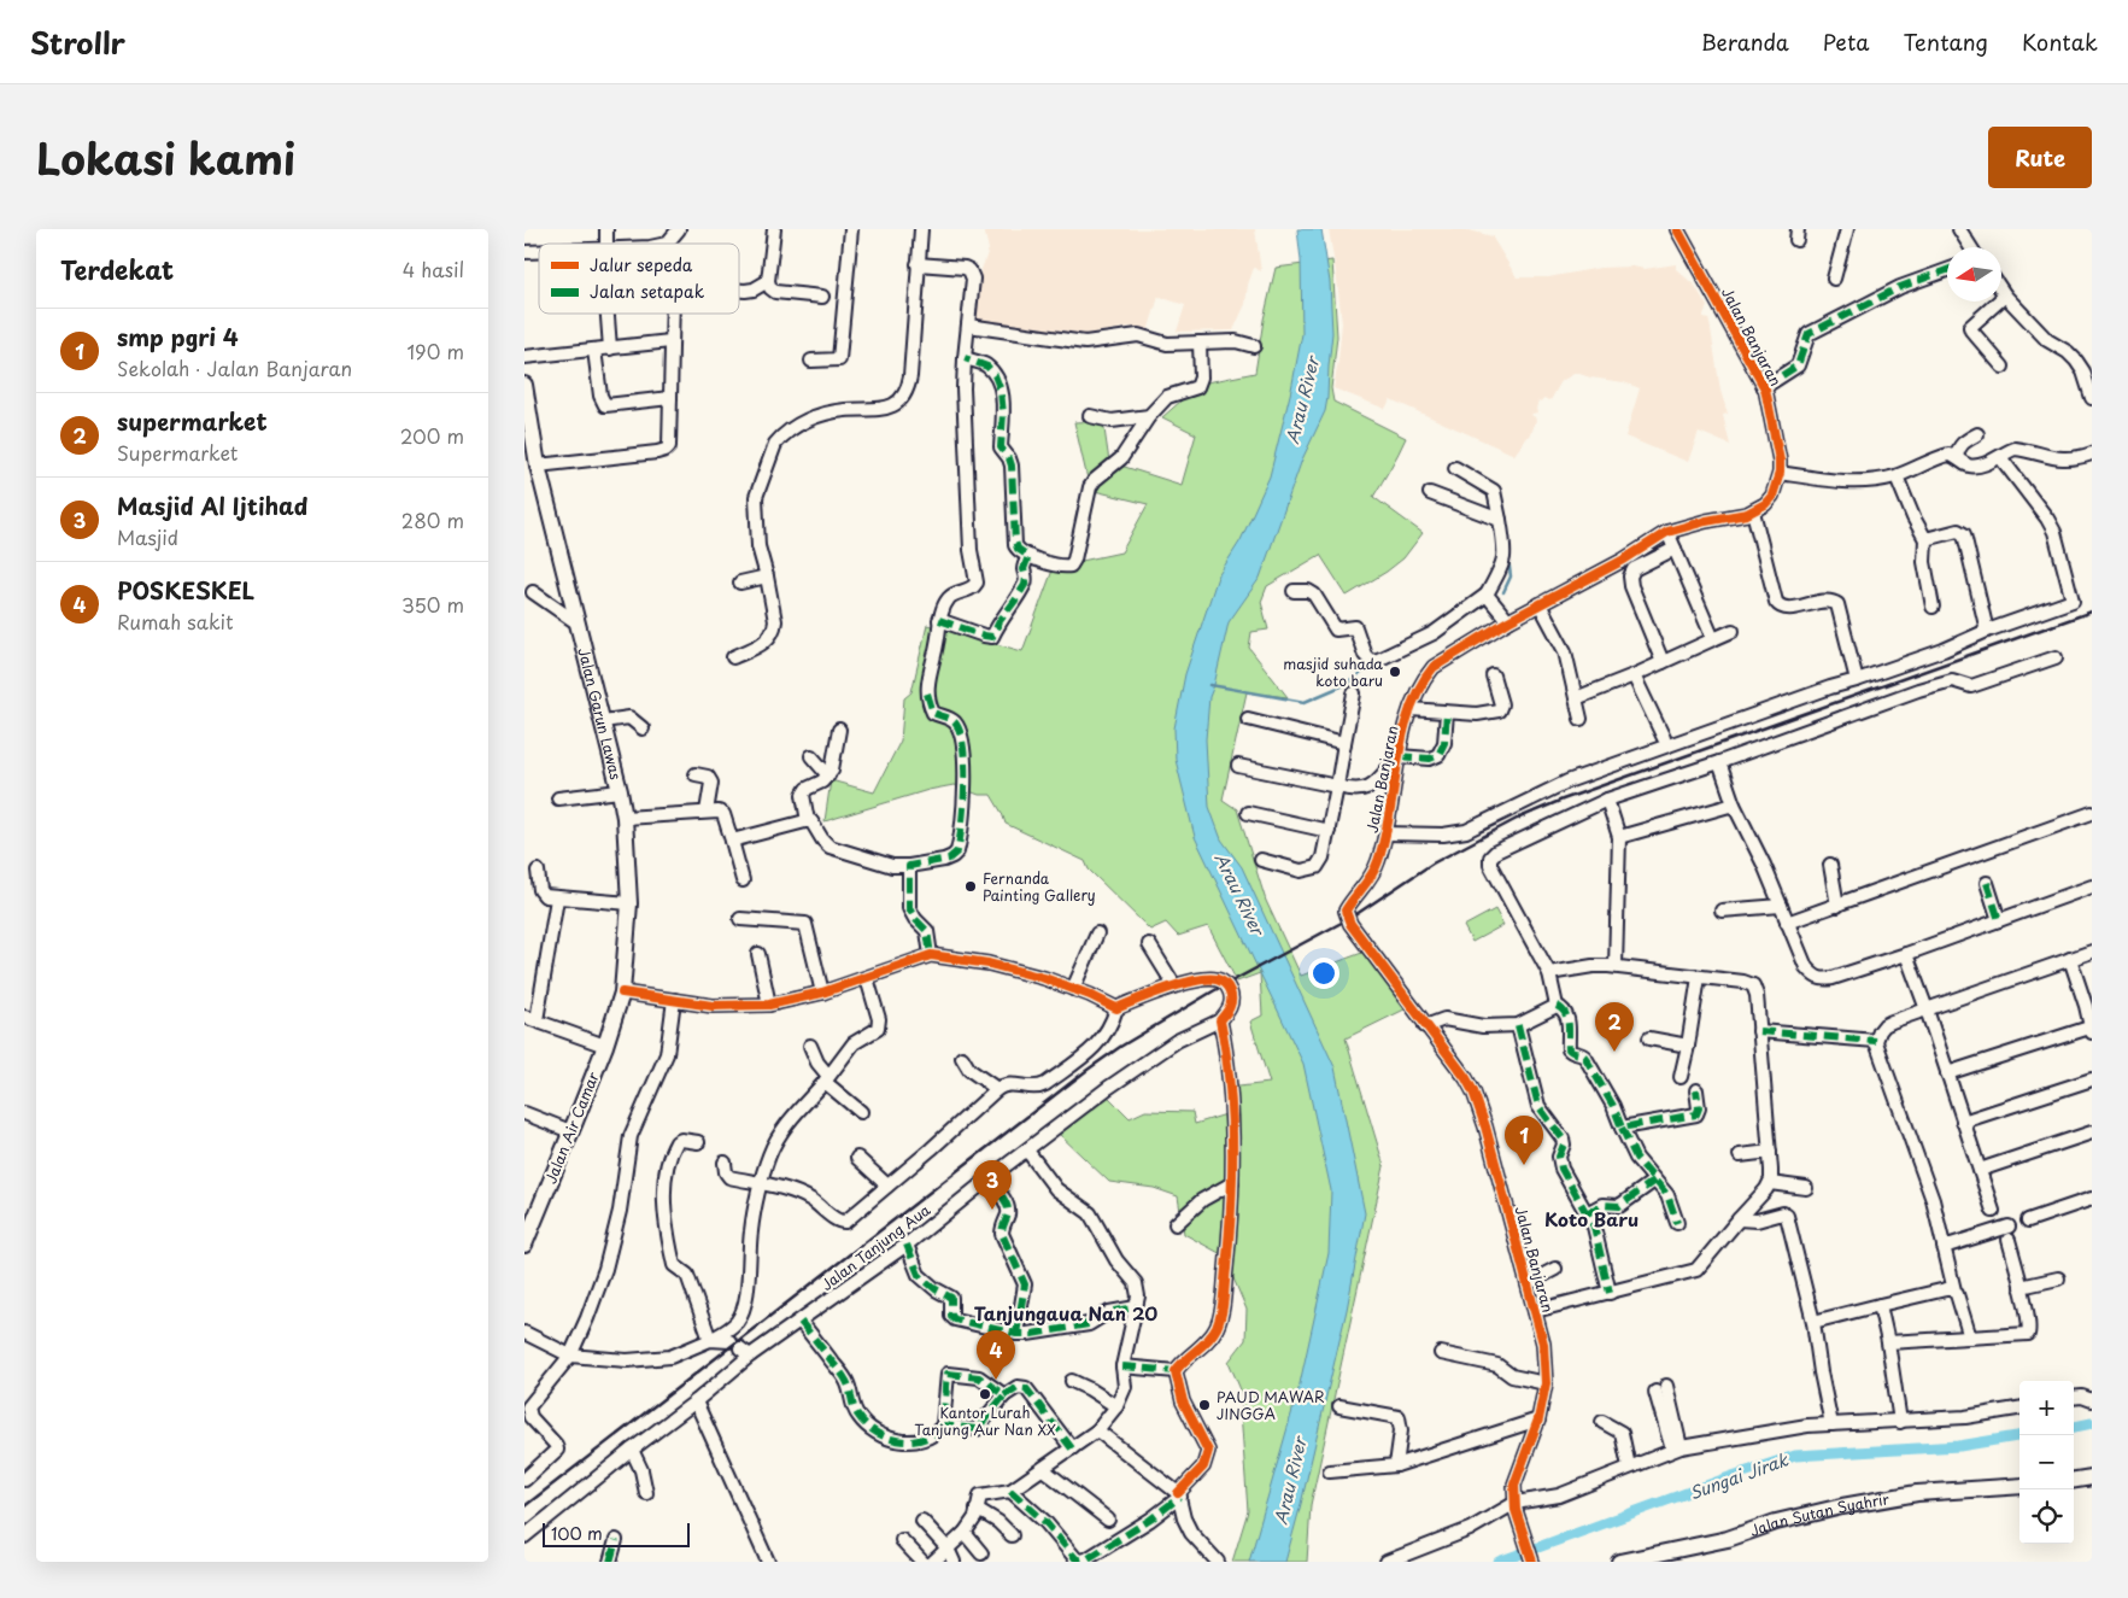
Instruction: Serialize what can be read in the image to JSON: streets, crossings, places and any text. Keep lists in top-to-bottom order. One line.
{"streets":{"main road":["Jalan Garun Lawas","Jalan Air Camar","Jalan Sutan Syahrir"],"street":["Jalan Banjaran","Jalan Tanjung Aua"]},"crossings":[["Jalan Garun Lawas","Jalan Air Camar"]],"districts":["Koto Baru","Tanjungaua Nan 20"],"water":["Arau River","Sungai Jirak"],"places":["masjid suhada koto baru","Fernanda Painting Gallery","Kantor Lurah Tanjung Aur Nan XX","PAUD MAWAR JINGGA"],"legend":["Jalur sepeda","Jalan setapak"],"scale_bar":"100 m","north":"left","page":{"header":"Strollr","nav":["Beranda","Peta","Tentang","Kontak"],"title":"Lokasi kami","buttons":"Rute","heading":["Terdekat","4 hasil"],"list":[{"mark":"1","name":"smp pgri 4","note":"Sekolah · Jalan Banjaran","value":"190 m"},{"mark":"2","name":"supermarket","note":"Supermarket","value":"200 m"},{"mark":"3","name":"Masjid Al Ijtihad","note":"Masjid","value":"280 m"},{"mark":"4","name":"POSKESKEL","note":"Rumah sakit","value":"350 m"}],"pins":["2","1","3","4"],"map_buttons":["+","−"],"scale":"100 m"}}
